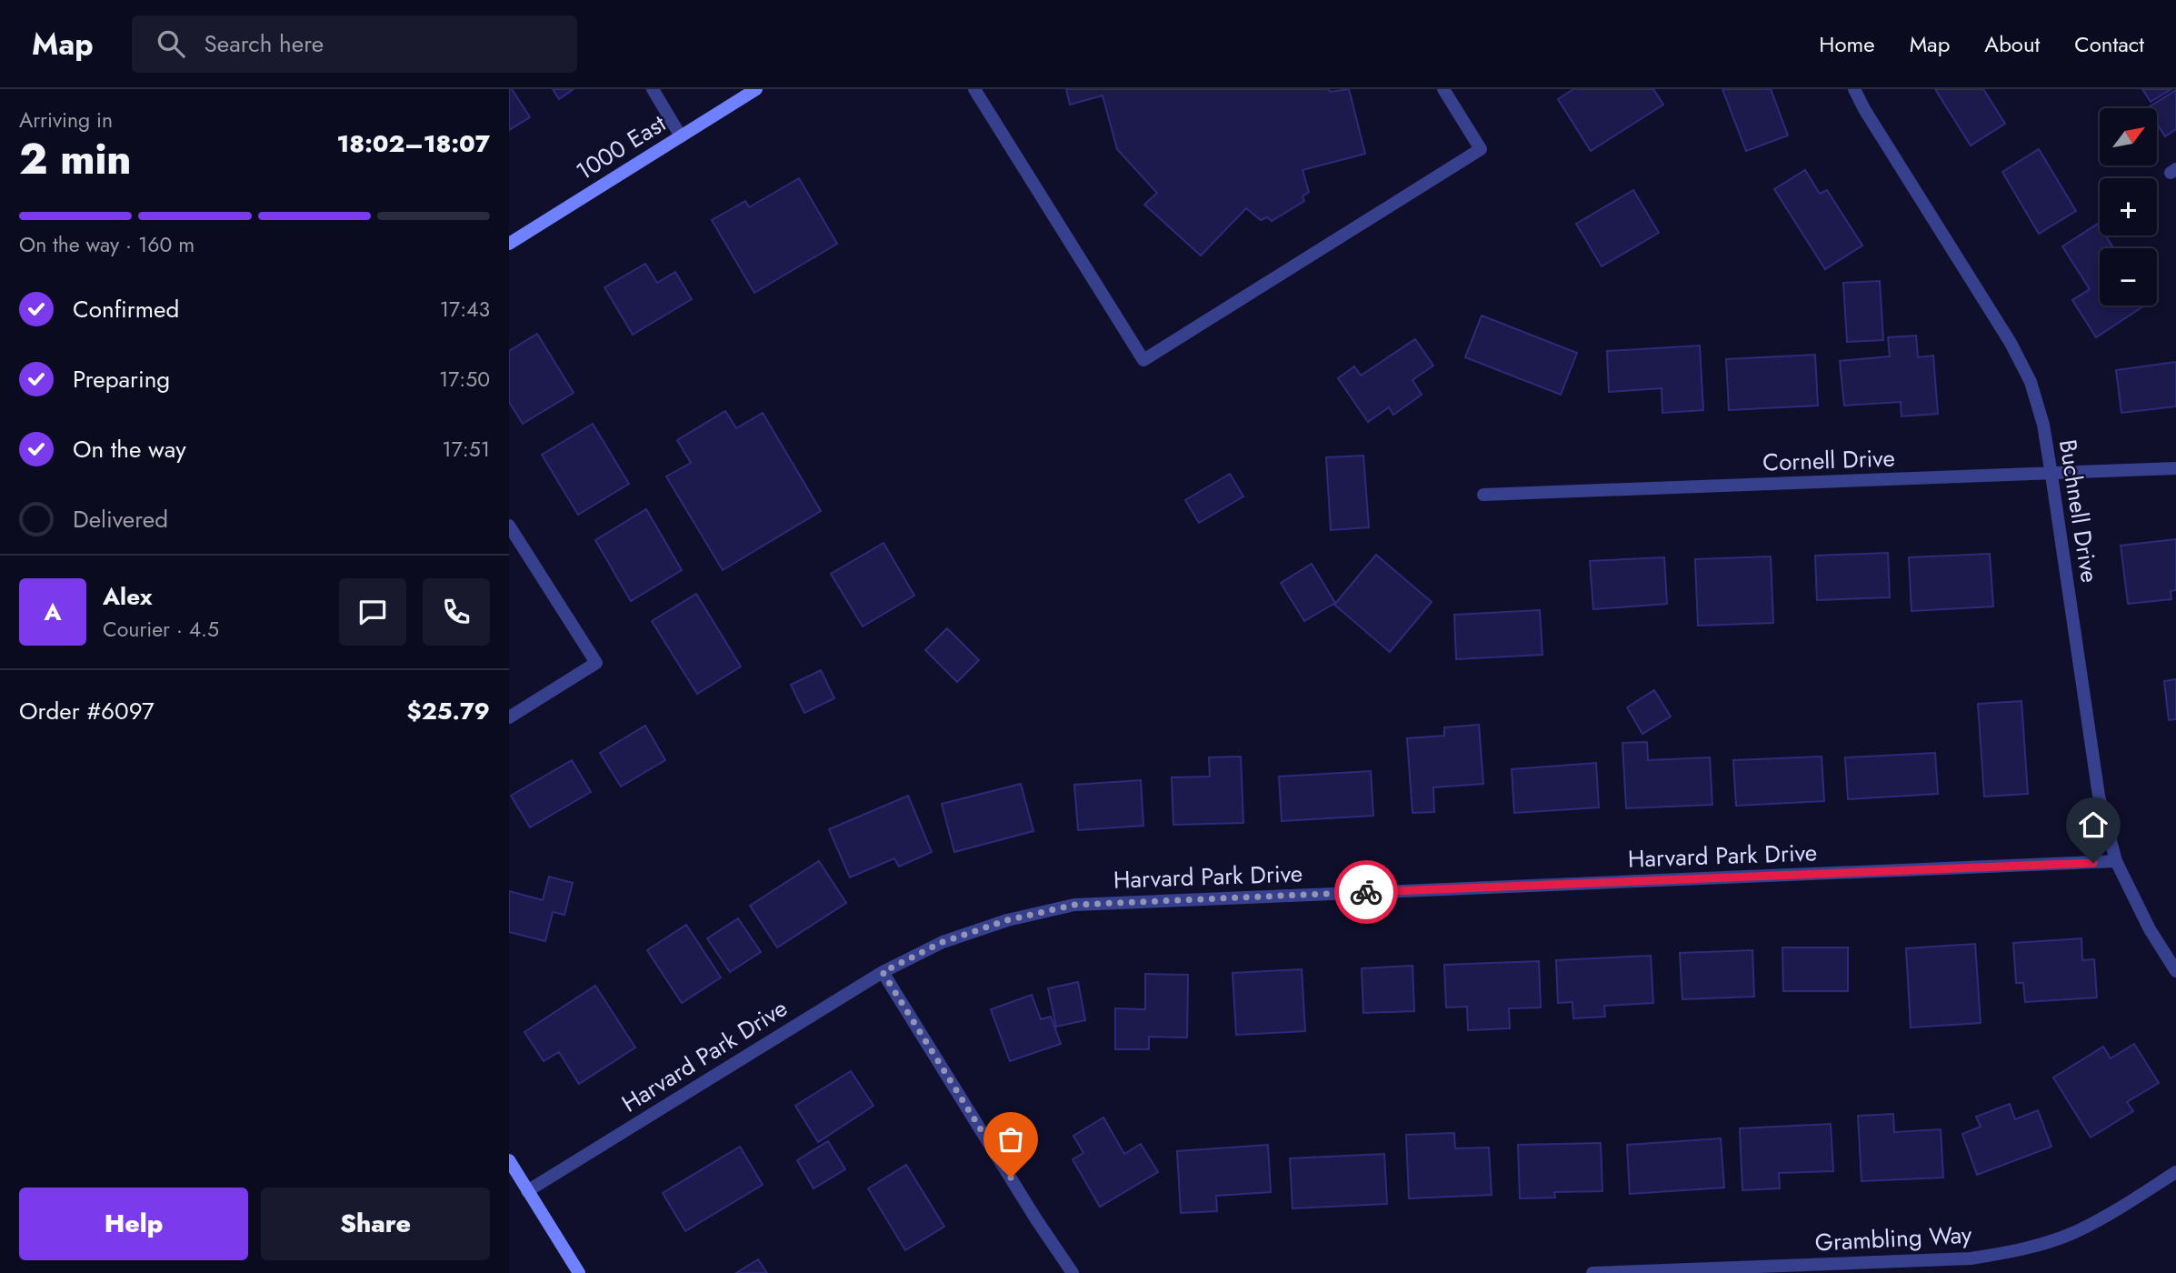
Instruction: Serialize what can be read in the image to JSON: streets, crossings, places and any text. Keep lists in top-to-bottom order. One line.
{"streets":{"street":["1000 East","Cornell Drive","Buchnell Drive","Harvard Park Drive","Grambling Way"]},"crossings":[["Cornell Drive","Buchnell Drive"],["Buchnell Drive","Harvard Park Drive"]],"north":"top right","page":{"header":"Map","search":"Search here","nav":["Home","Map","About","Contact"],"heading":["2 min","Arriving in","18:02–18:07"],"panel":["Alex","Courier · 4.5","Order #6097","$25.79"],"map_buttons":["+","−"],"bar":"On the way · 160 m","list":[["Confirmed","17:43"],["Preparing","17:50"],["On the way","17:51"],"Delivered"],"round":"A","buttons":["Help","Share"]}}
